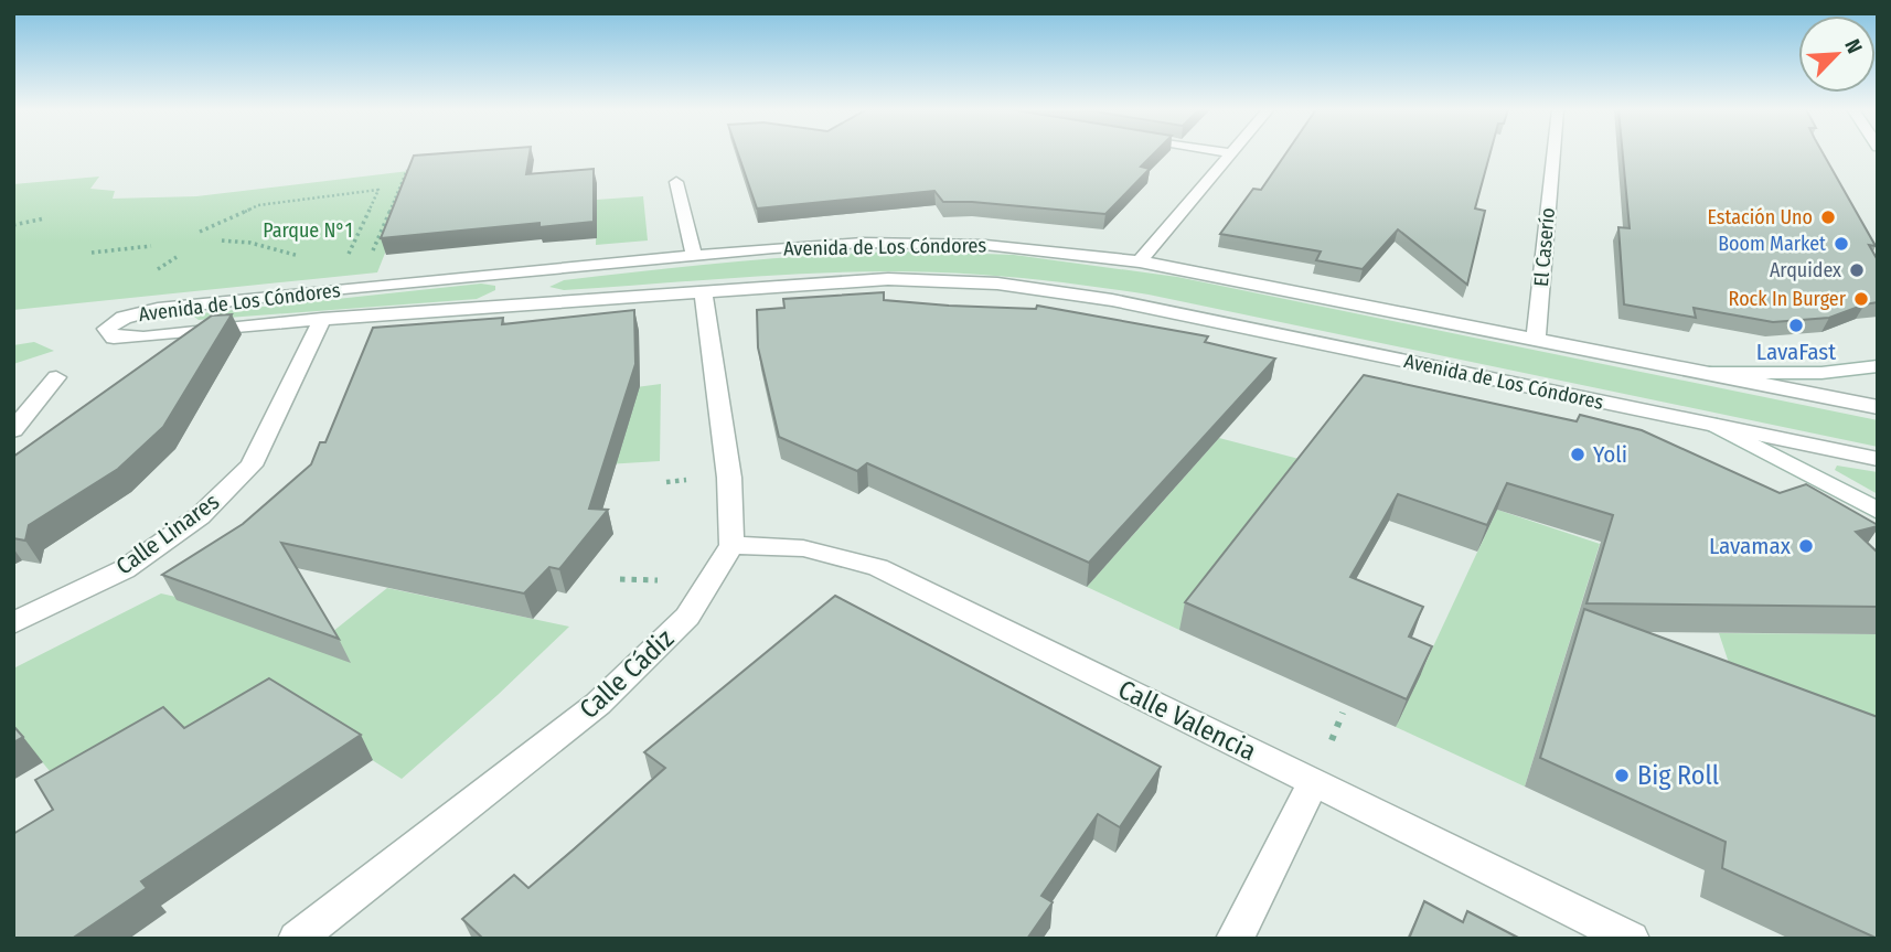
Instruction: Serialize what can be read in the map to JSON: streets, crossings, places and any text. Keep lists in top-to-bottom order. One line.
{"streets":{"street":["Avenida de Los Cóndores","El Caserío","Calle Linares","Calle Cádiz","Calle Valencia"]},"crossings":[["Avenida de Los Cóndores","El Caserío"],["Avenida de Los Cóndores","Calle Linares"],["Calle Cádiz","Calle Valencia"]],"parks":["Parque N°1"],"places":["Estación Uno","Boom Market","Arquidex","Rock In Burger","LavaFast","Yoli","Lavamax","Big Roll"],"north":"top right"}
